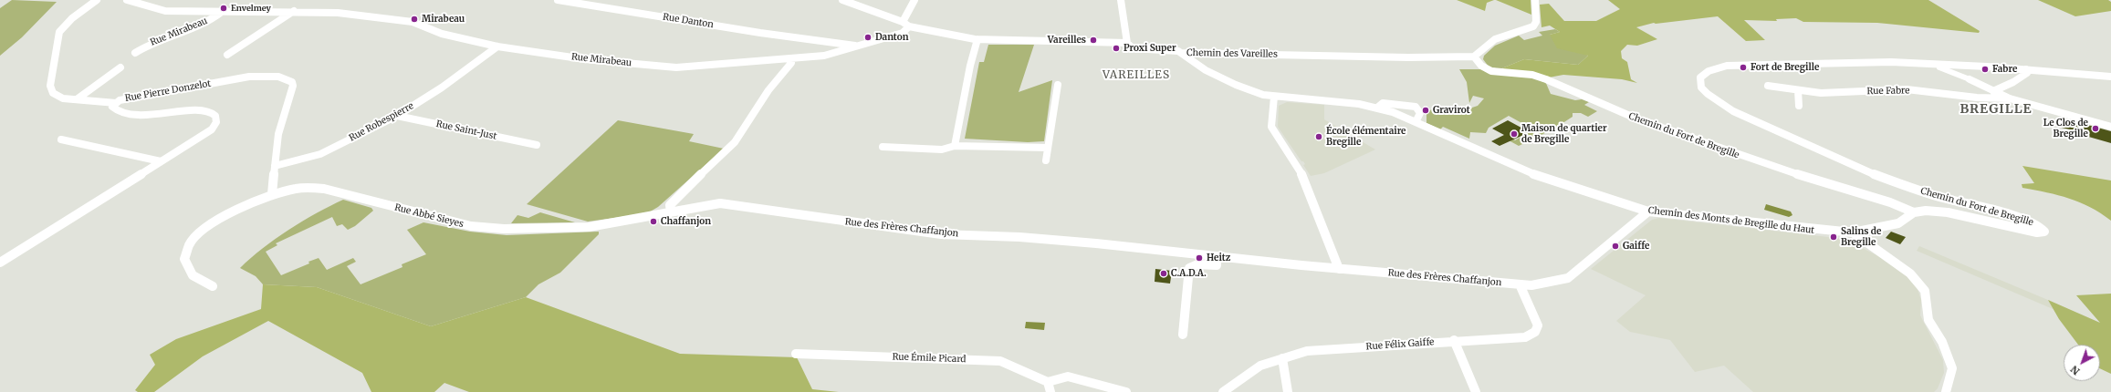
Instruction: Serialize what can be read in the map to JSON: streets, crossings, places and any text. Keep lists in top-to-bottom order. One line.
{"streets":{"street":["Rue Danton","Rue Mirabeau","Chemin des Vareilles","Rue Pierre Donzelot","Rue Fabre","Rue Robespierre","Rue Saint-Just","Chemin du Fort de Bregille","Rue Abbé Sieyes","Chemin des Monts de Bregille du Haut","Rue des Frères Chaffanjon","Rue Félix Gaiffe","Rue Émile Picard"]},"crossings":[["Rue Danton","Rue Mirabeau"],["Rue Mirabeau","Chemin des Vareilles"],["Rue Mirabeau","Rue Robespierre"],["Chemin des Vareilles","Chemin du Fort de Bregille"],["Chemin des Vareilles","Chemin des Monts de Bregille du Haut"],["Rue Pierre Donzelot","Rue Robespierre"],["Rue Pierre Donzelot","Rue Abbé Sieyes"],["Rue Robespierre","Rue Saint-Just"],["Chemin du Fort de Bregille","Chemin des Monts de Bregille du Haut"],["Rue Abbé Sieyes","Rue des Frères Chaffanjon"],["Chemin des Monts de Bregille du Haut","Rue des Frères Chaffanjon"],["Rue des Frères Chaffanjon","Rue Félix Gaiffe"]],"districts":["VAREILLES","BREGILLE"],"places":["Envelmey","Mirabeau","Danton","Vareilles","Proxi Super","Fort de Bregille","Fabre","Gravirot","Le Clos de Bregille","Maison de quartier de Bregille","École élémentaire Bregille","Chaffanjon","Salins de Bregille","Gaiffe","Heitz","C.A.D.A."],"north":"bottom left"}
